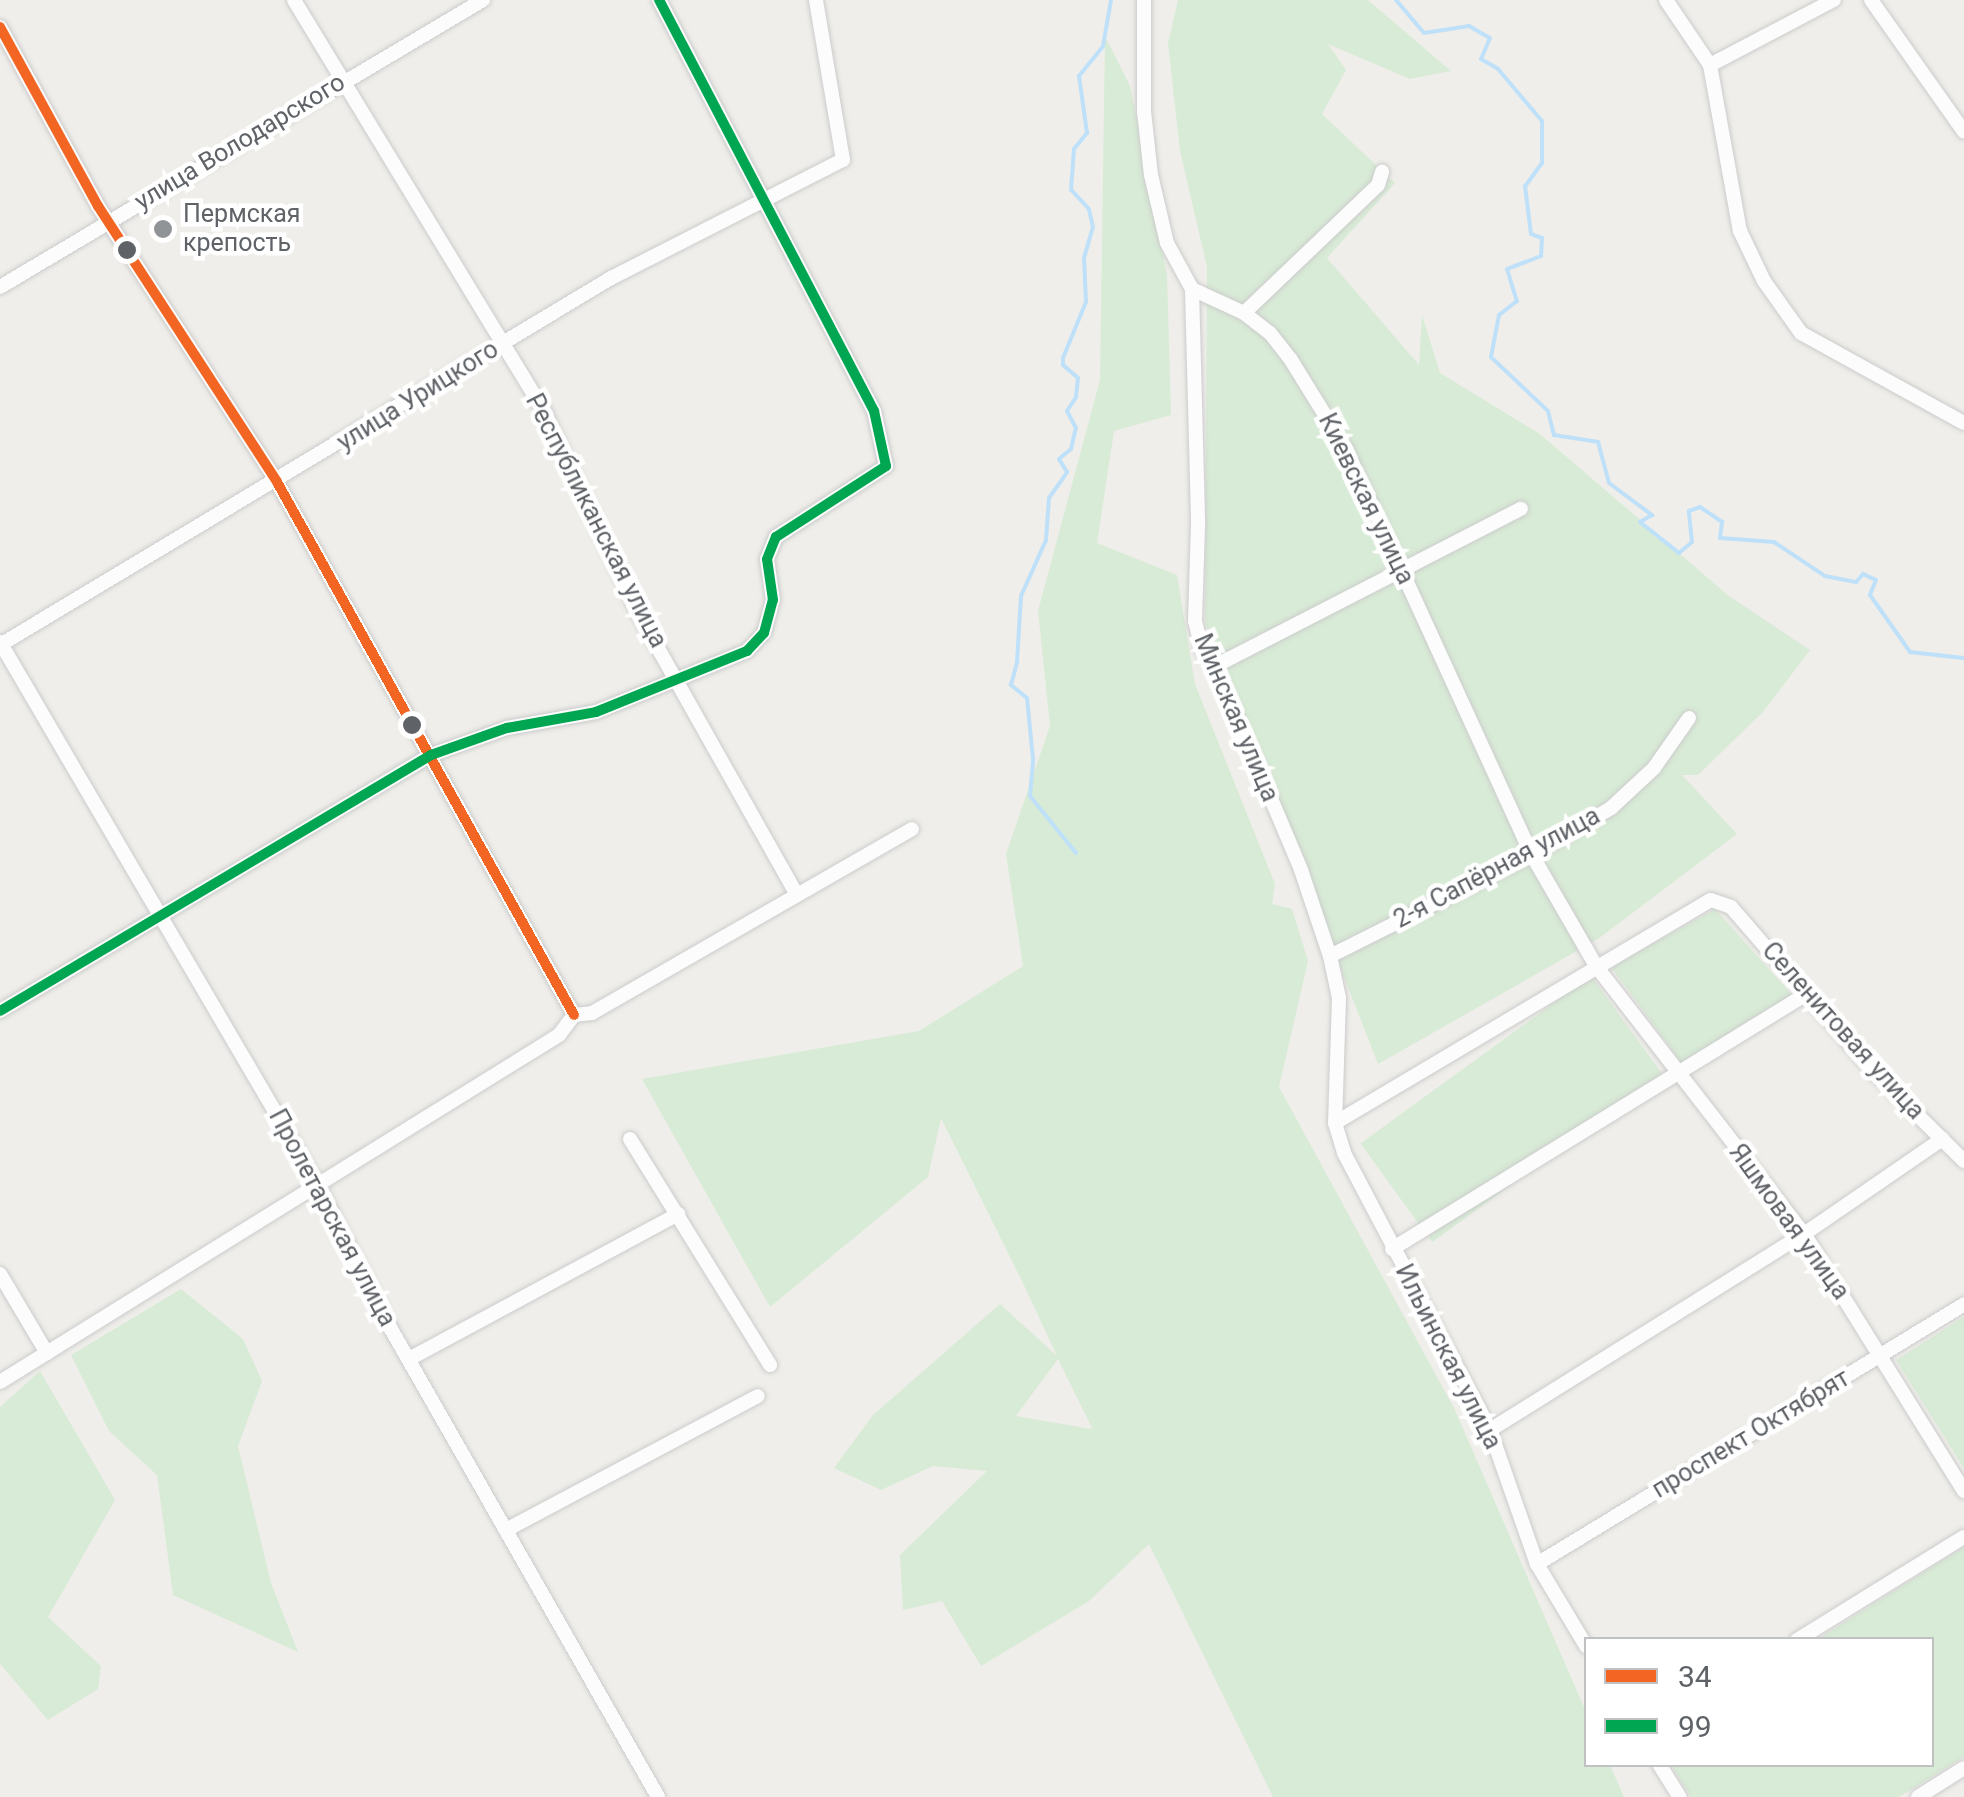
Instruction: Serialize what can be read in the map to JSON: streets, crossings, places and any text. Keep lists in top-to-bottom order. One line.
{"streets":{"street":["улица Володарского","улица Урицкого","Киевская улица","Республиканская улица","Минская улица","2-я Сапёрная улица","Селенитовая улица","Пролетарская улица","Яшмовая улица","Ильинская улица","проспект Октябрят"]},"crossings":[["улица Володарского","Республиканская улица"],["улица Урицкого","Республиканская улица"],["улица Урицкого","Пролетарская улица"],["Киевская улица","Минская улица"],["Киевская улица","2-я Сапёрная улица"],["Киевская улица","Селенитовая улица"],["Киевская улица","Яшмовая улица"],["Минская улица","2-я Сапёрная улица"],["Минская улица","Ильинская улица"],["Селенитовая улица","Яшмовая улица"],["Яшмовая улица","проспект Октябрят"],["Ильинская улица","проспект Октябрят"]],"places":["Пермская крепость"],"lines":["transit line 99","transit line 34"],"legend":["34","99"]}
